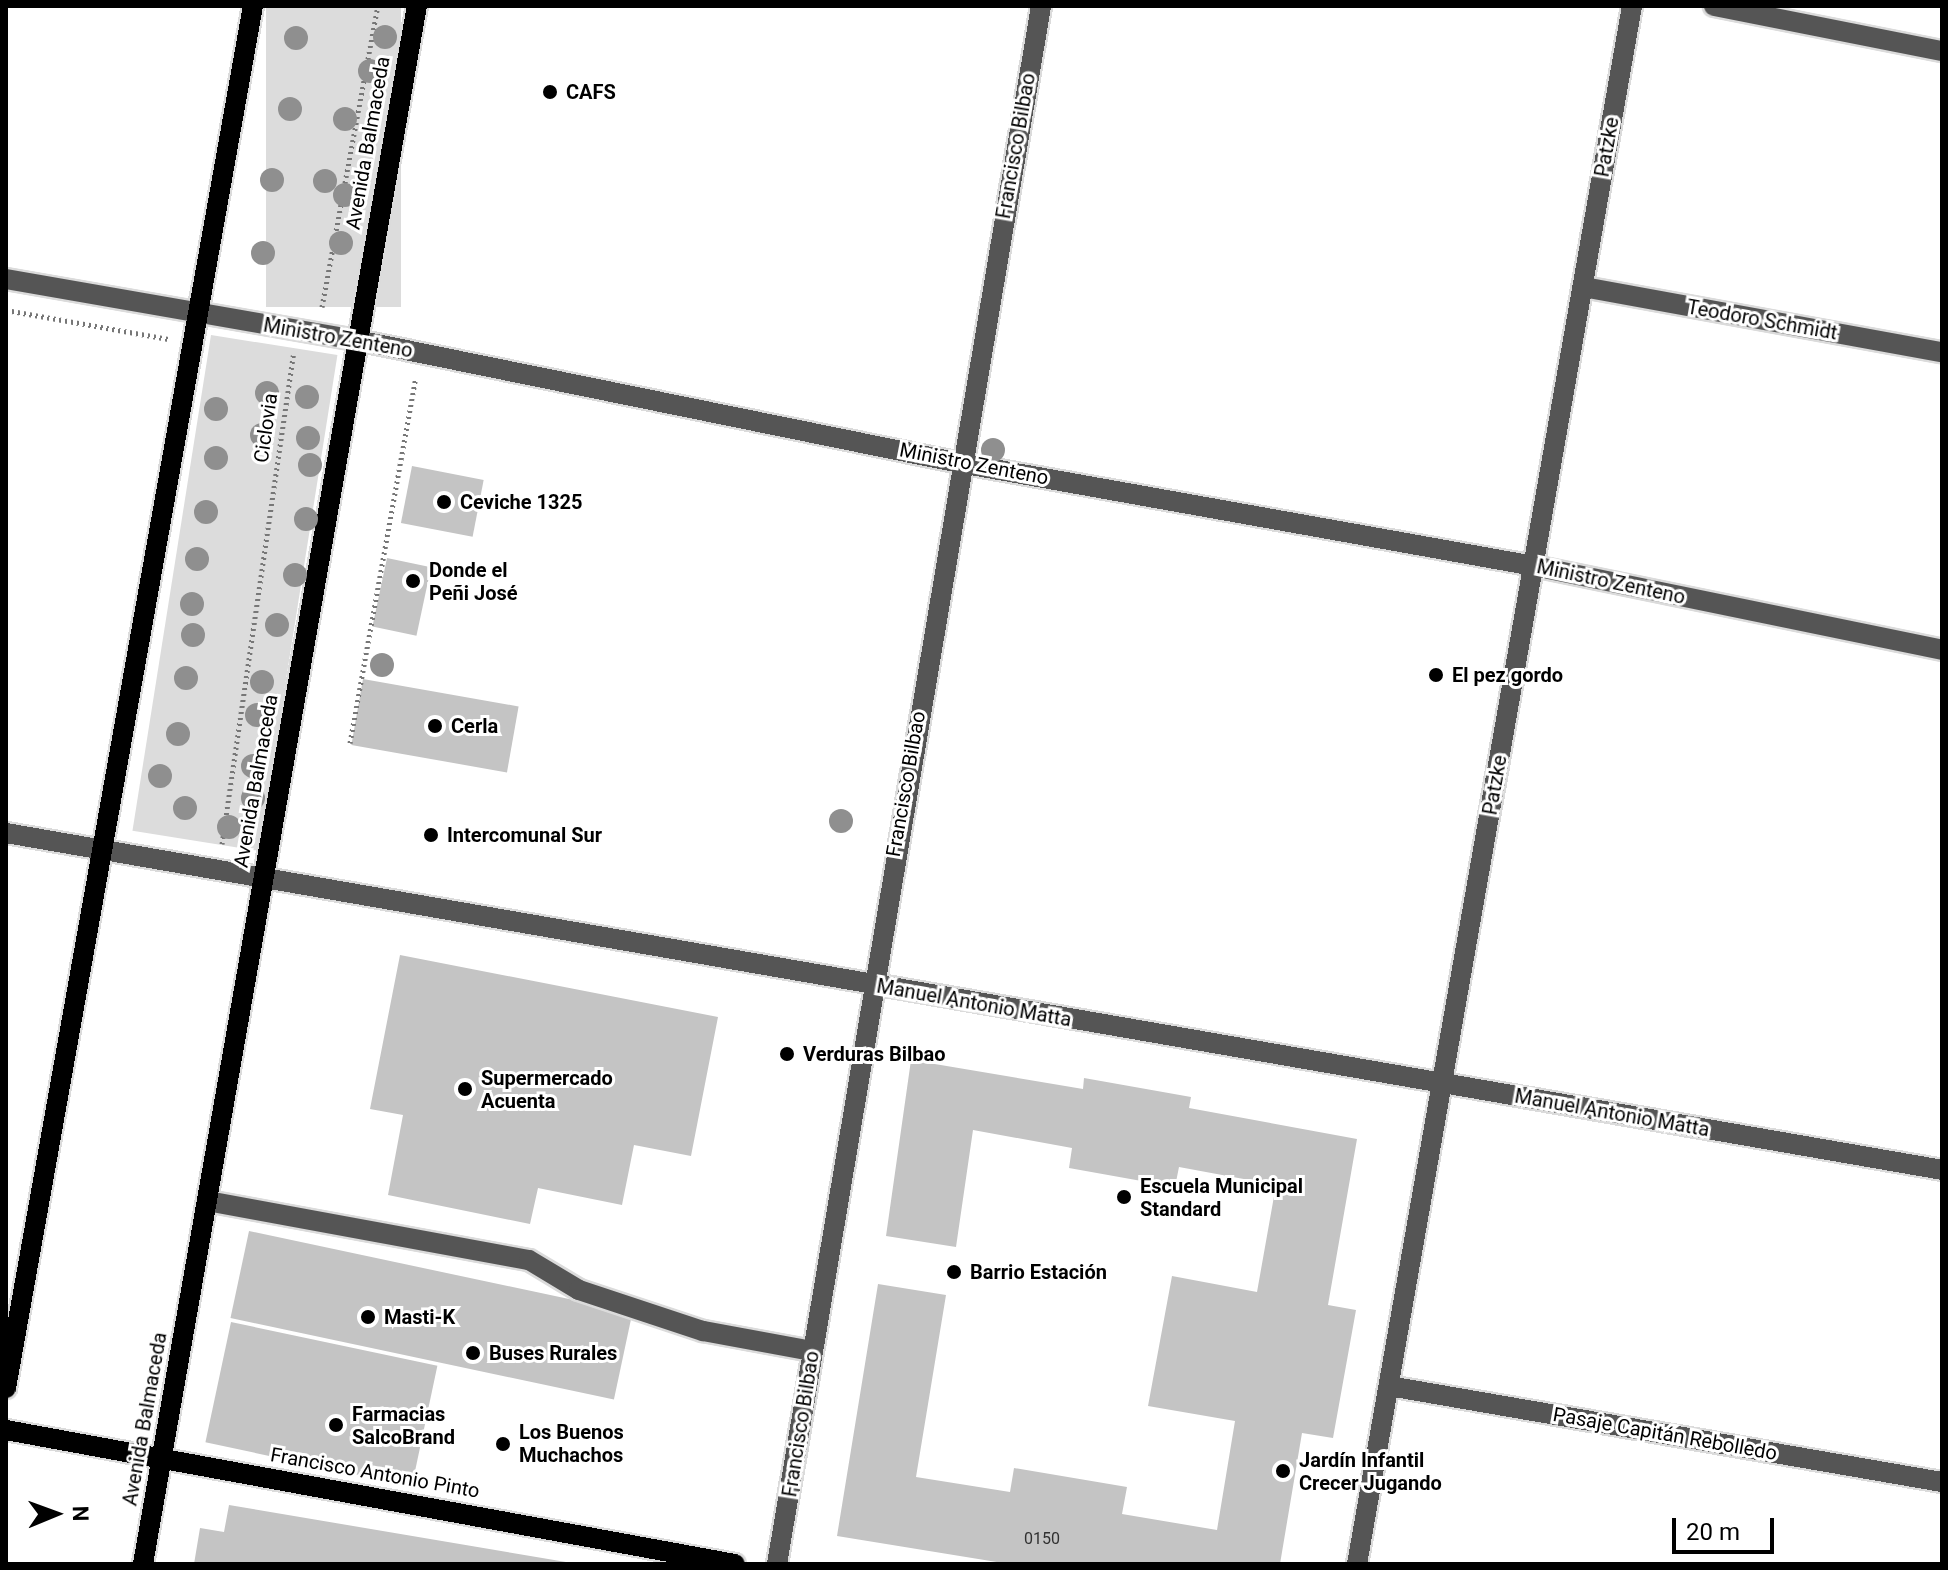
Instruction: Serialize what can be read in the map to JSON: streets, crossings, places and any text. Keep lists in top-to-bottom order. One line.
{"streets":{"main road":["Avenida Balmaceda","Francisco Antonio Pinto"],"street":["Francisco Bilbao","Patzke","Teodoro Schmidt","Ministro Zenteno","Manuel Antonio Matta","Pasaje Capitán Rebolledo"],"path":["Ciclovia"]},"crossings":[["Avenida Balmaceda","Ministro Zenteno"],["Avenida Balmaceda","Manuel Antonio Matta"],["Avenida Balmaceda","Francisco Antonio Pinto"],["Francisco Bilbao","Ministro Zenteno"],["Francisco Bilbao","Manuel Antonio Matta"],["Patzke","Teodoro Schmidt"],["Patzke","Ministro Zenteno"],["Patzke","Manuel Antonio Matta"],["Patzke","Pasaje Capitán Rebolledo"],["Ministro Zenteno","Ciclovia"],["Ciclovia","Manuel Antonio Matta"]],"places":["CAFS","Ceviche 1325","Donde el Peñi José","El pez gordo","Cerla","Intercomunal Sur","Verduras Bilbao","Supermercado Acuenta","Escuela Municipal Standard","Barrio Estación","Masti-K","Buses Rurales","Farmacias SalcoBrand","Los Buenos Muchachos","Jardín Infantil Crecer Jugando"],"house_numbers":["0150"],"scale_bar":"20 m","north":"right"}
